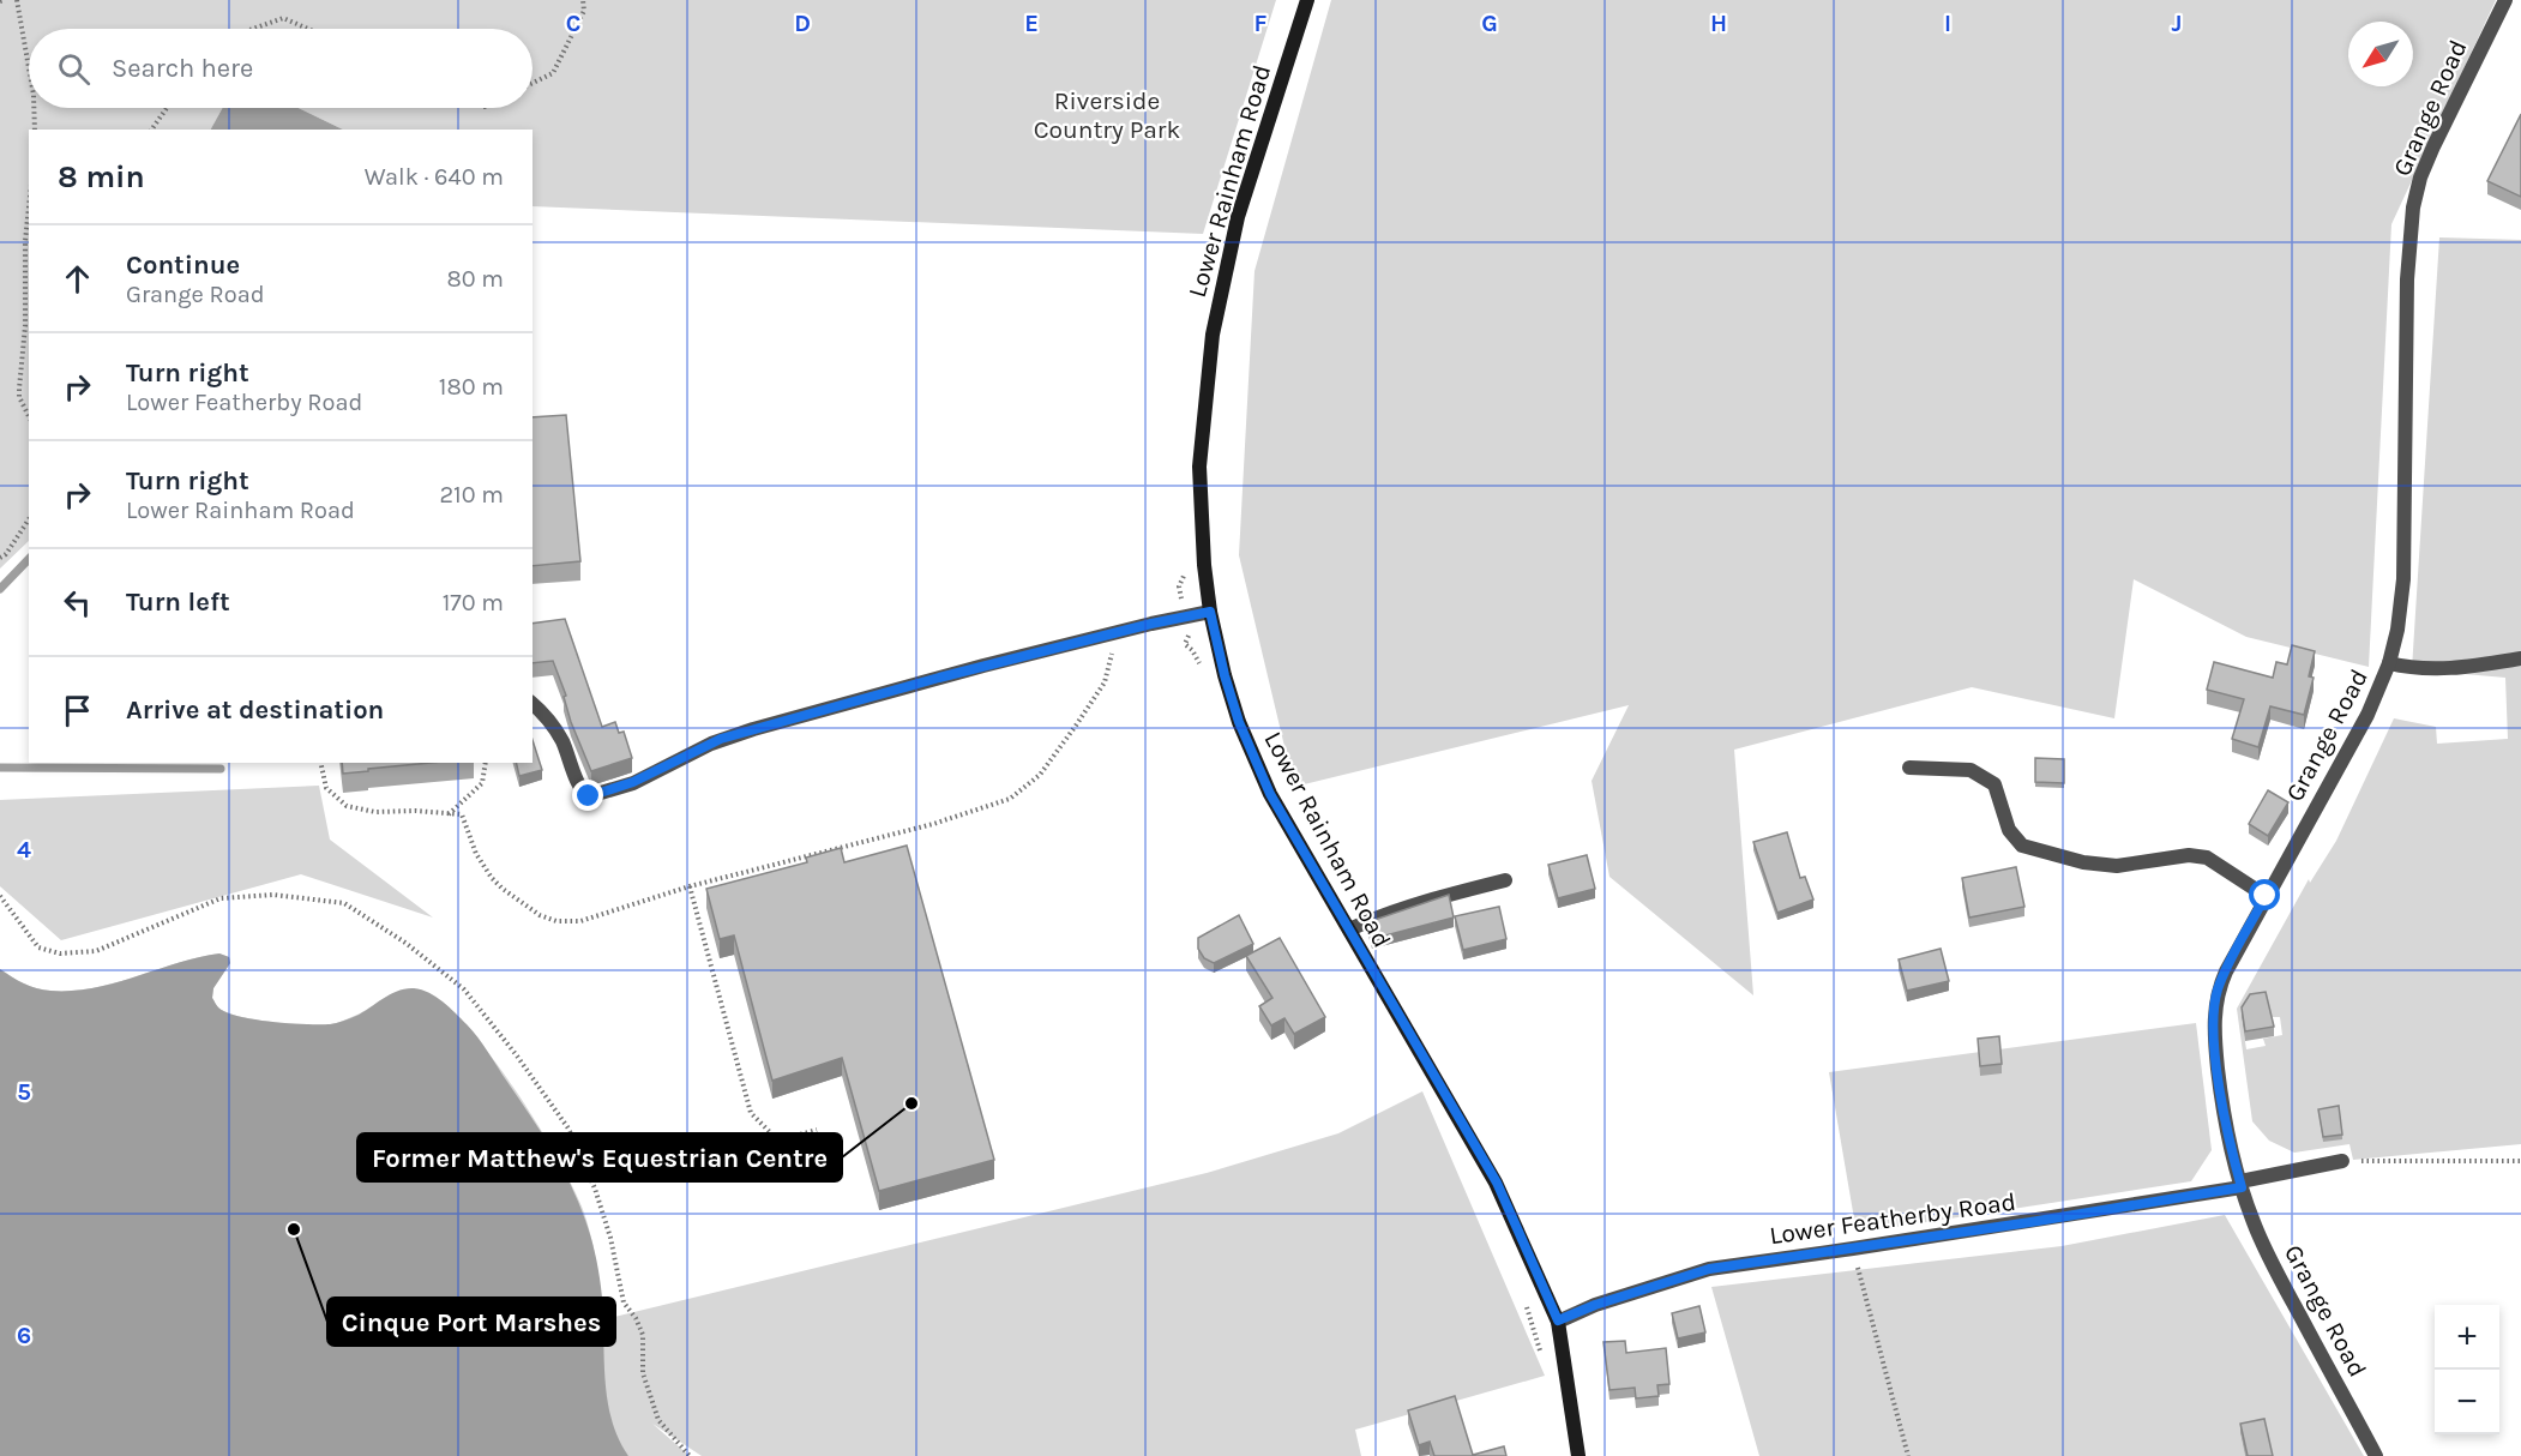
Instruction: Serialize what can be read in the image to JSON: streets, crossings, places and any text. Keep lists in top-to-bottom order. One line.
{"streets":{"main road":["Lower Rainham Road"],"street":["Grange Road","Lower Featherby Road"]},"crossings":[["Grange Road","Lower Featherby Road"],["Lower Rainham Road","Lower Featherby Road"]],"parks":["Riverside Country Park"],"places":["Former Matthew's Equestrian Centre","Cinque Port Marshes"],"north":"bottom left","page":{"search":"Search here","heading":["8 min","Walk · 640 m"],"list":[["Continue","Grange Road","80 m"],["Turn right","Lower Featherby Road","180 m"],["Turn right","Lower Rainham Road","210 m"],["Turn left","170 m"],"Arrive at destination"],"map_buttons":["+","−"]},"grid":{"columns":["C","D","E","F","G","H","I","J"],"rows":["4","5","6"]}}
